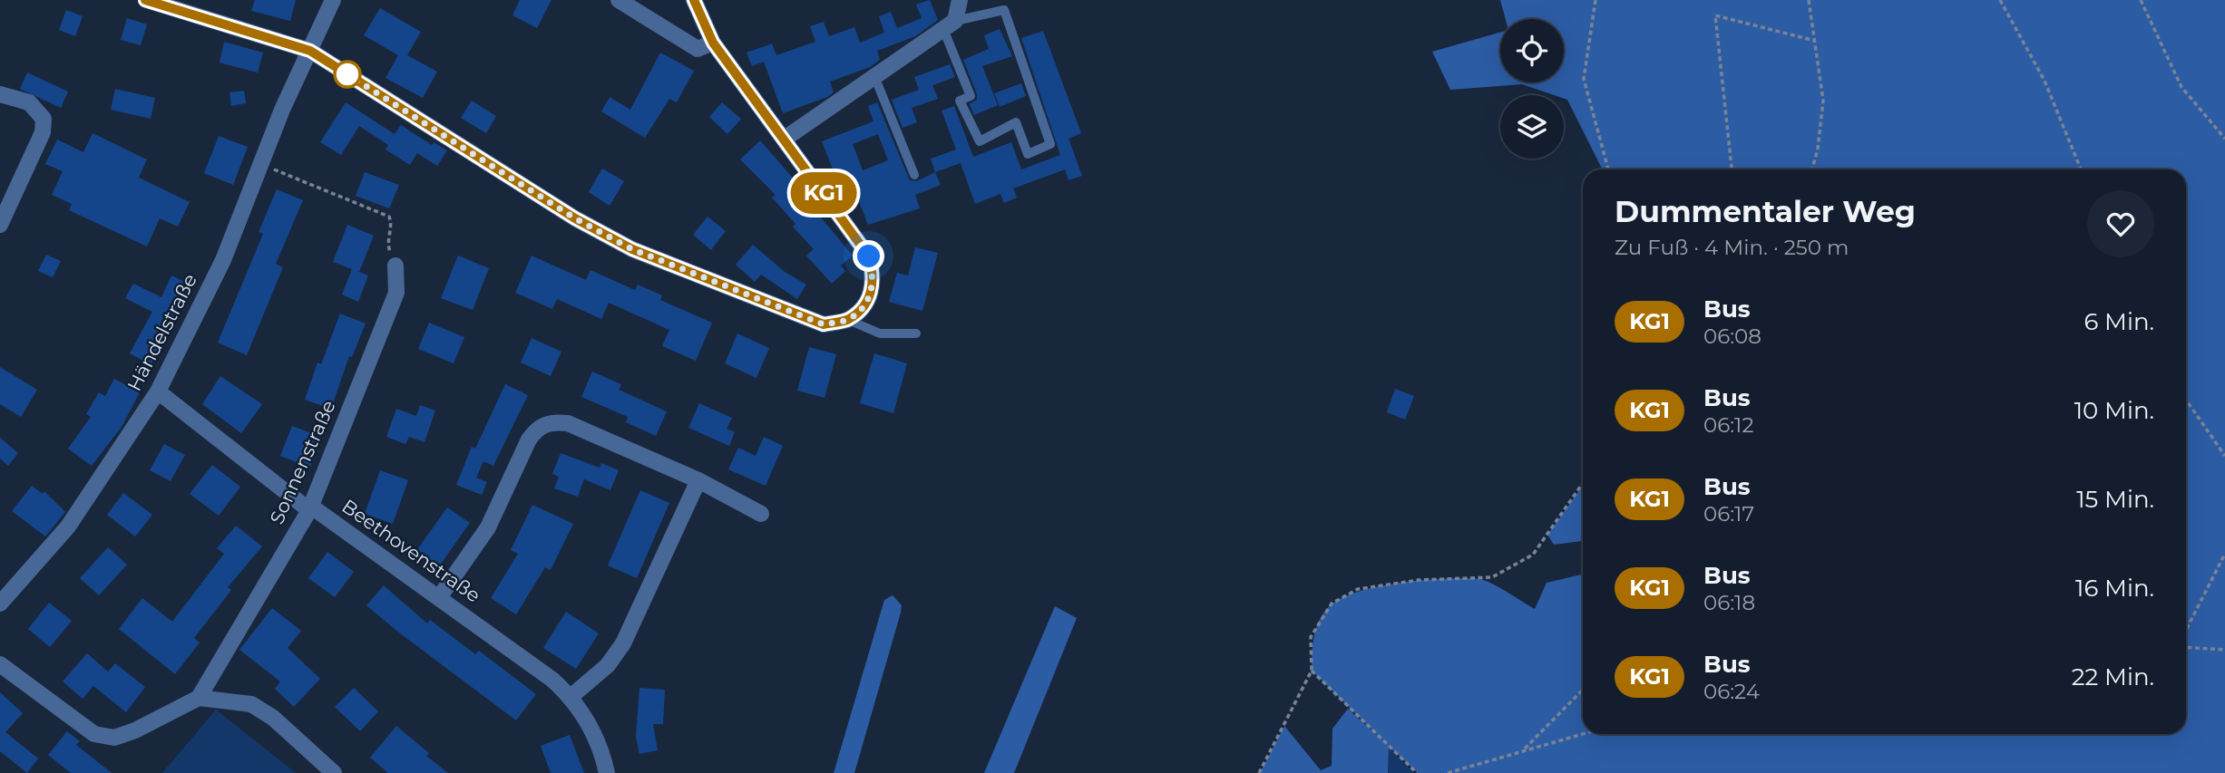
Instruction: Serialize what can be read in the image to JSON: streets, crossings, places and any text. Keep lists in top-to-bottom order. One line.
{"streets":{"street":["Händelstraße","Sonnenstraße","Beethovenstraße"]},"crossings":[["Händelstraße","Beethovenstraße"],["Sonnenstraße","Beethovenstraße"]],"lines":["bus line KG1"],"page":{"on_map":"KG1","heading":["Dummentaler Weg","Zu Fuß · 4 Min. · 250 m"],"list":[{"mark":"KG1","name":"Bus","note":"06:08","value":"6 Min."},{"mark":"KG1","name":"Bus","note":"06:12","value":"10 Min."},{"mark":"KG1","name":"Bus","note":"06:17","value":"15 Min."},{"mark":"KG1","name":"Bus","note":"06:18","value":"16 Min."},{"mark":"KG1","name":"Bus","note":"06:24","value":"22 Min."}]}}
